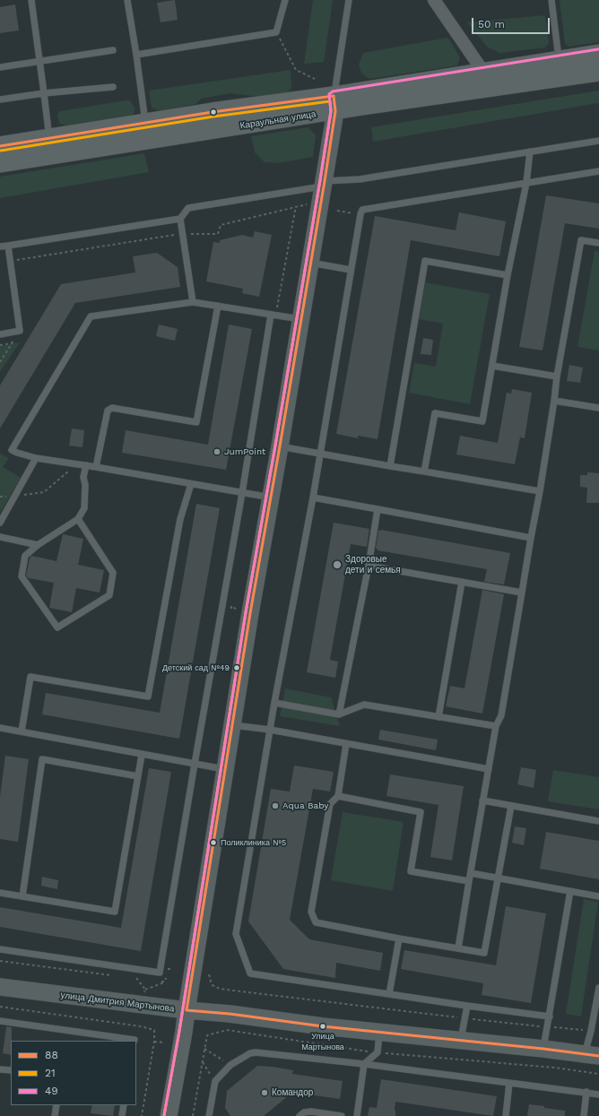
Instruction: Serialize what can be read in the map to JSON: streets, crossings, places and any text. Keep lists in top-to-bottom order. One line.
{"streets":{"main road":["Караульная улица","улица Дмитрия Мартынова"]},"places":["JumPoint","Здоровые дети и семья","Детский сад №49","Aqua Baby","Поликлиника №5","Улица Мартынова","Командор"],"lines":["transit line 49","transit line 88","transit line 21"],"legend":["88","21","49"],"scale_bar":"50 m"}
